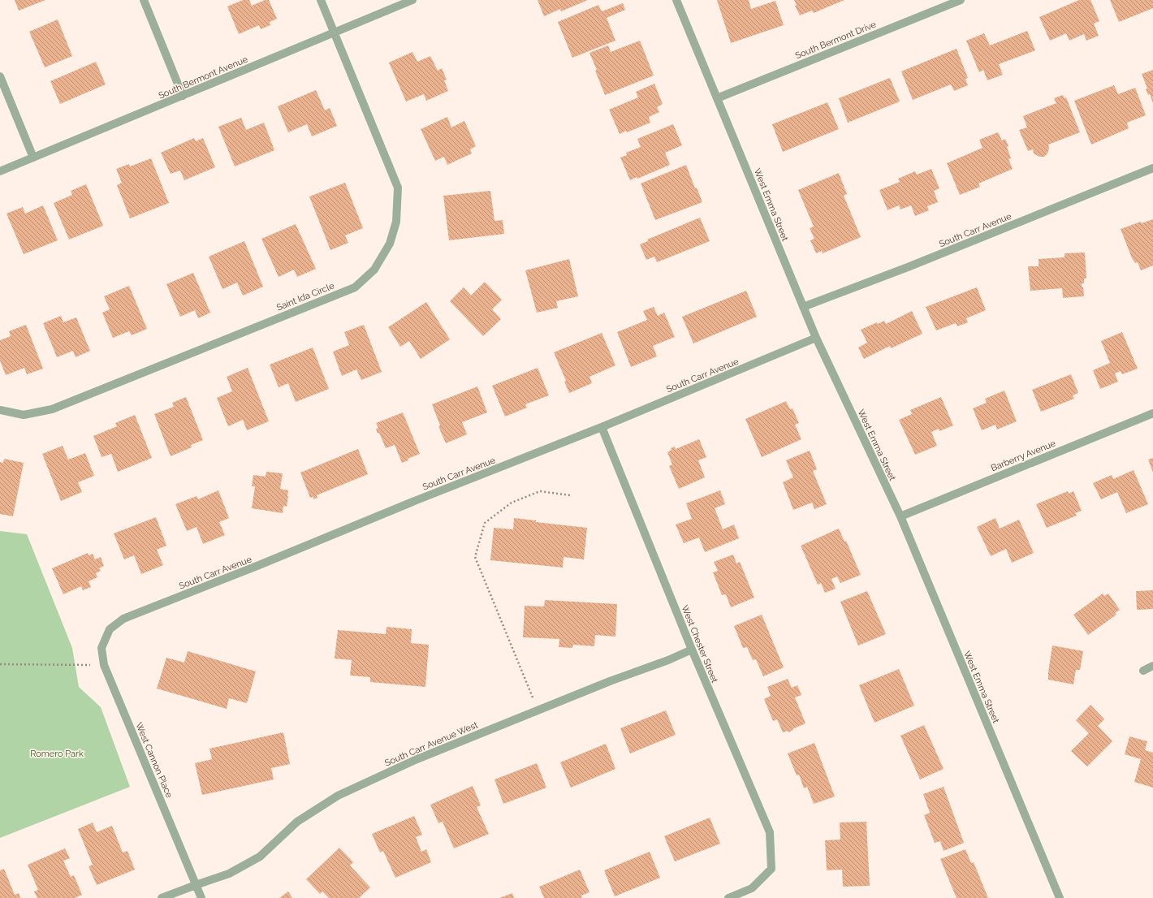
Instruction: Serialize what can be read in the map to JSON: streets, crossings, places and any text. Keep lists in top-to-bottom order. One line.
{"streets":{"street":["South Bermont Drive","South Bermont Avenue","West Emma Street","South Carr Avenue","Saint Ida Circle","Barberry Avenue","West Chester Street","South Carr Avenue West","West Cannon Place"]},"crossings":[["South Bermont Drive","West Emma Street"],["South Bermont Avenue","Saint Ida Circle"],["West Emma Street","South Carr Avenue"],["West Emma Street","Barberry Avenue"],["South Carr Avenue","West Chester Street"],["South Carr Avenue","West Cannon Place"],["West Chester Street","South Carr Avenue West"],["South Carr Avenue West","West Cannon Place"]],"parks":["Romero Park"]}
